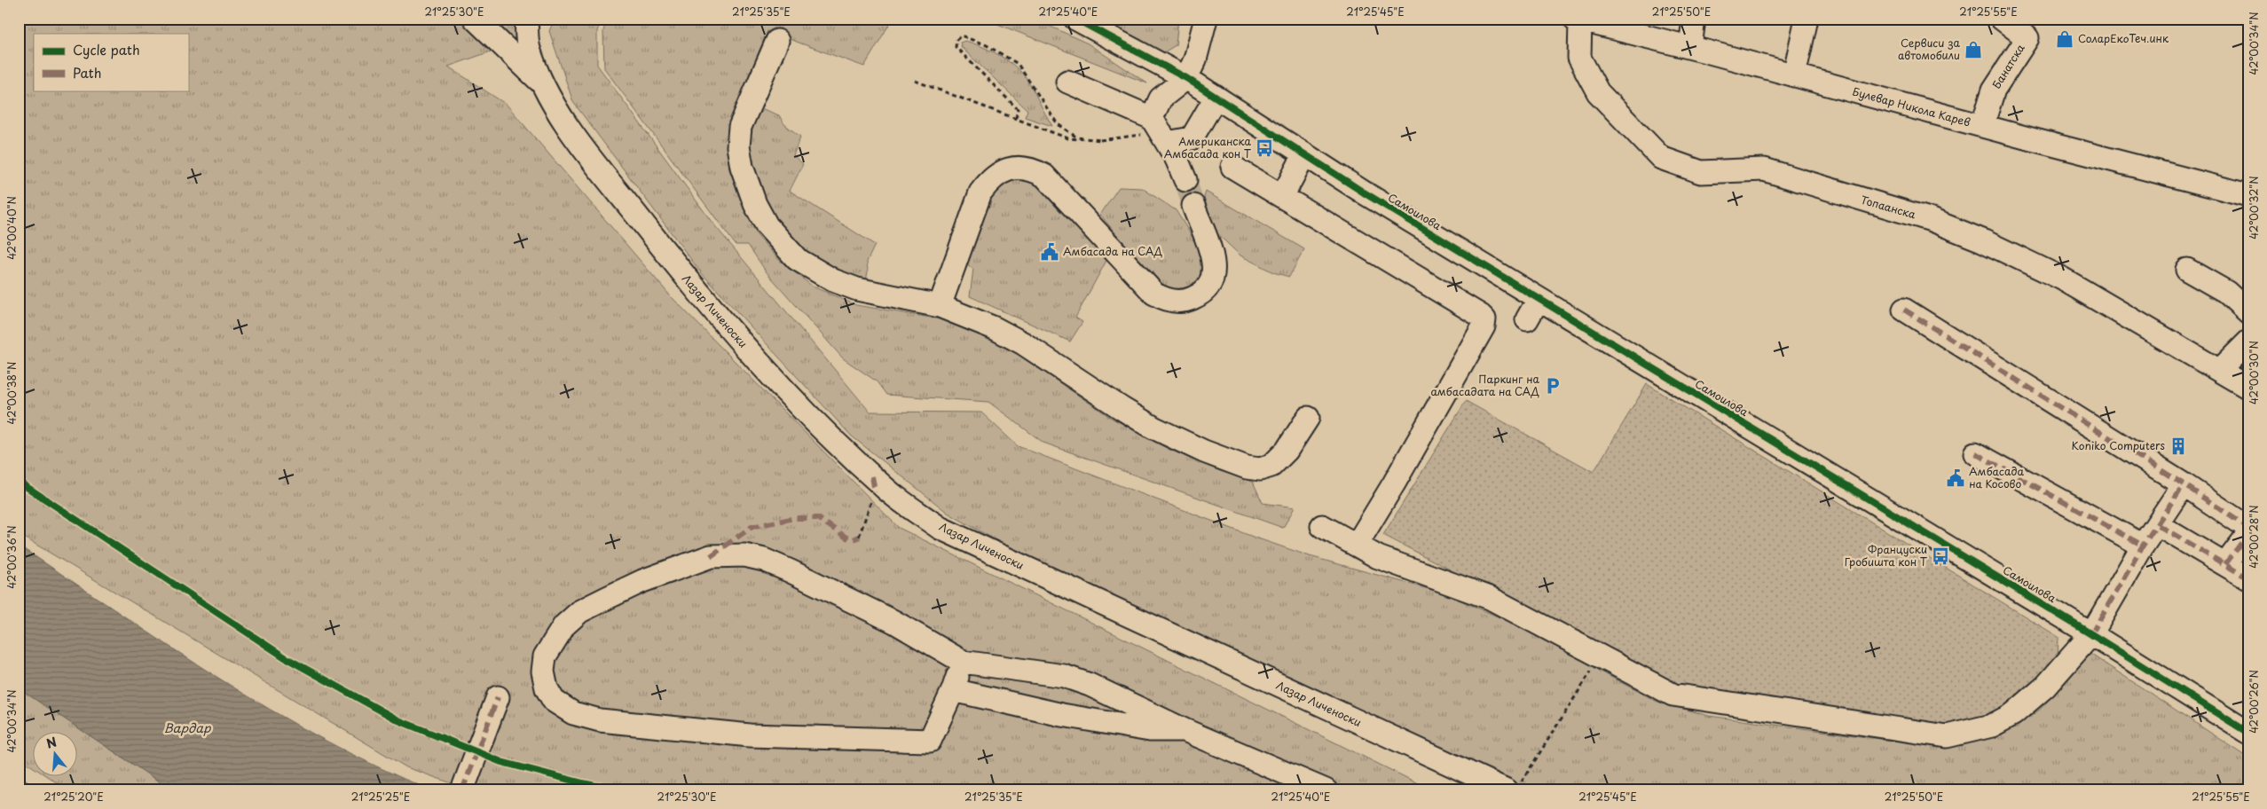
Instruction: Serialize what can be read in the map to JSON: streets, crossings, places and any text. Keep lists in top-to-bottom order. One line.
{"streets":{"street":["Банатска","Булевар Никола Карев","Топаанска","Самоилова","Лазар Личеноски"]},"crossings":[["Банатска","Булевар Никола Карев"],["Булевар Никола Карев","Топаанска"]],"water":["Вардар"],"places":{"shop":["СоларЕкоТеч.инк","Сервиси за автомобили"],"bus stop":["Американска Амбасада кон Т","Француски Гробишта кон Т"],"public building":["Амбасада на САД","Амбасада на Косово"],"parking":["Паркинг на амбасадата на САД"],"building":["Koniko Computers"]},"legend":["Cycle path","Path"],"north":"top","coordinates":["21°25'30\"E","21°25'35\"E","21°25'40\"E","21°25'45\"E","21°25'50\"E","21°25'55\"E","42°00'34\"N","42°00'32\"N","42°00'40\"N","42°00'30\"N","42°00'38\"N","42°00'28\"N","42°00'36\"N","42°00'26\"N","21°25'20\"E","21°25'25\"E"]}
